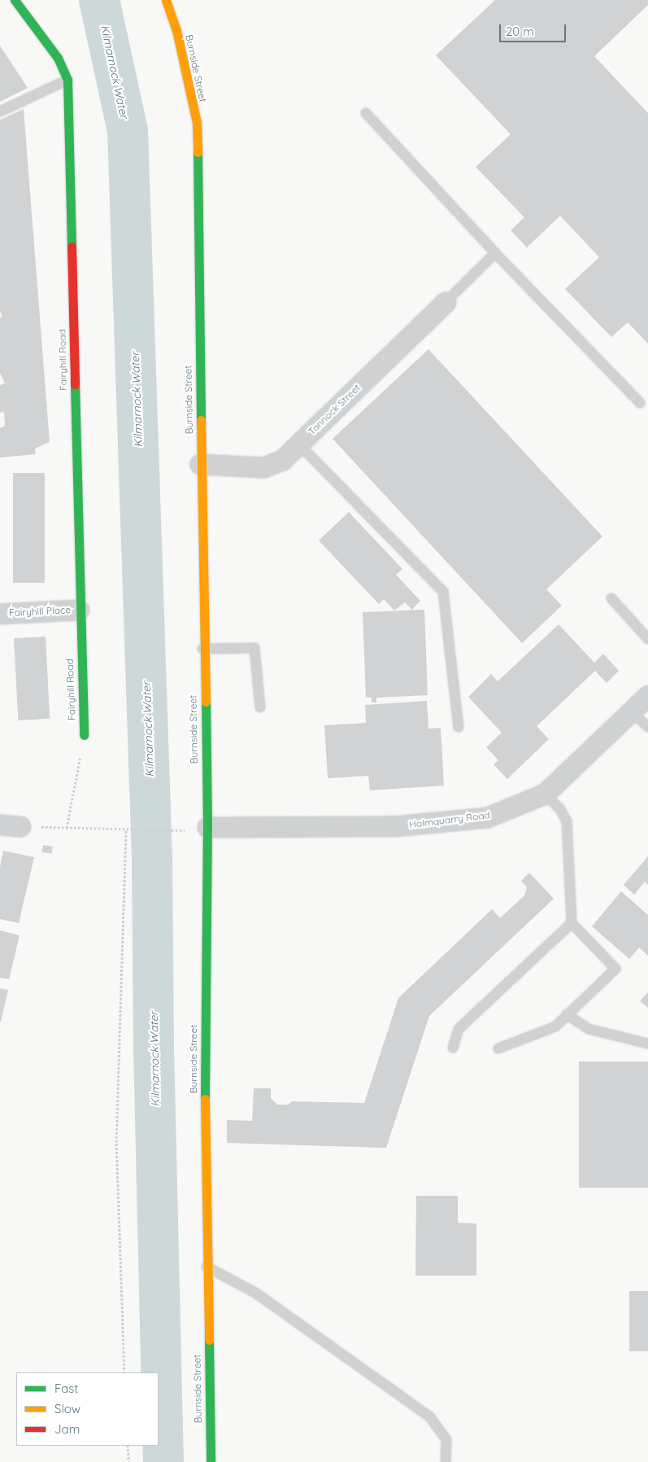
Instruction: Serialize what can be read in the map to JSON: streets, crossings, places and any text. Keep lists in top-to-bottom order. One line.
{"streets":{"street":["Burnside Street","Fairyhill Road","Tannock Street","Fairyhill Place","Holmquarry Road"]},"crossings":[["Burnside Street","Tannock Street"],["Burnside Street","Holmquarry Road"],["Fairyhill Road","Fairyhill Place"]],"water":["Kilmarnock Water"],"legend":["Fast","Slow","Jam"],"scale_bar":"20 m"}
